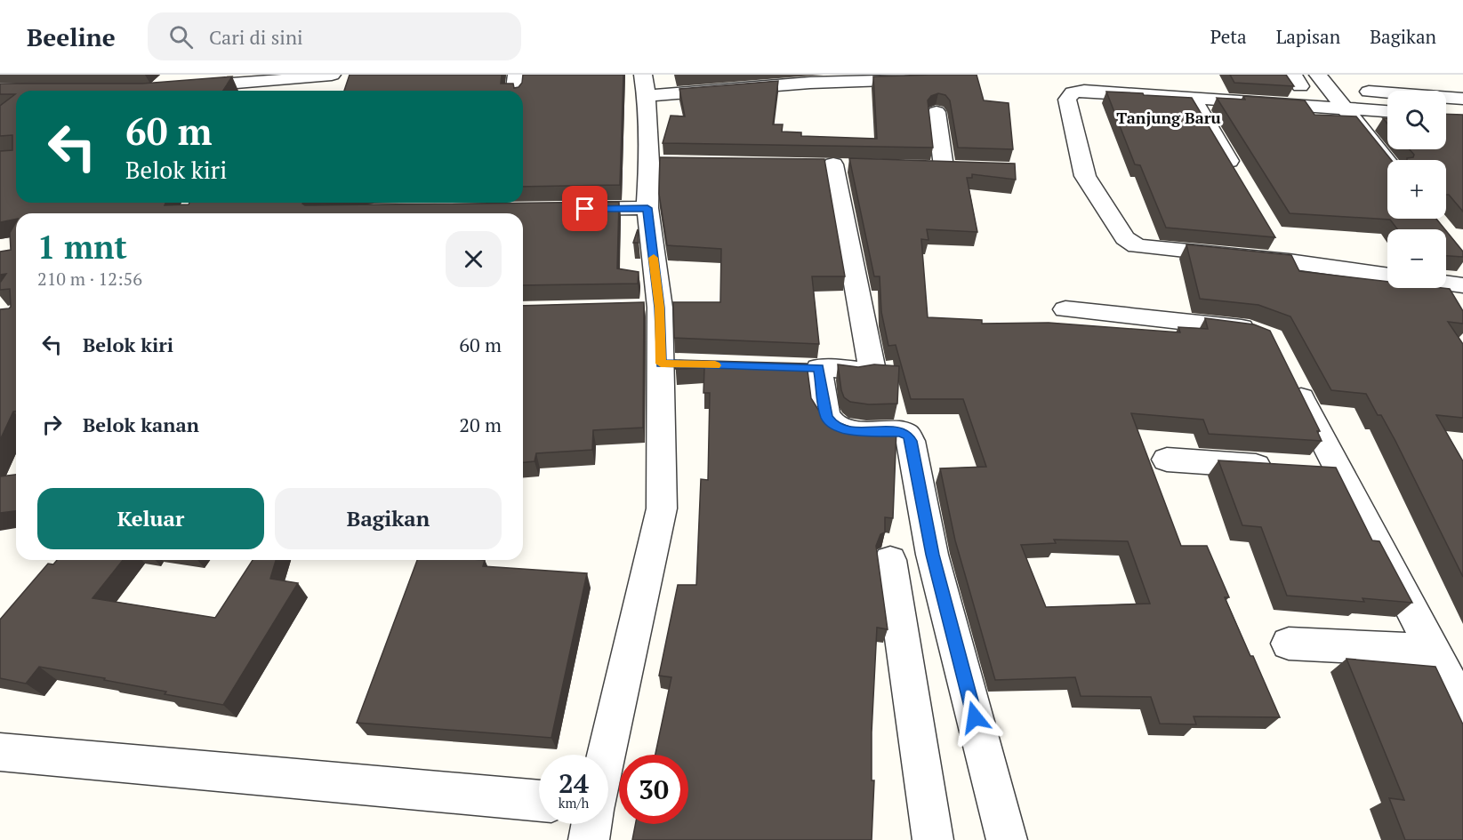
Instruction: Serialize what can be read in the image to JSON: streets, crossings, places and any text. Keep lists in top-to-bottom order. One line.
{"districts":["Tanjung Baru"],"page":{"header":"Beeline","search":"Cari di sini","nav":["Peta","Lapisan","Bagikan"],"map_buttons":["+","−"],"turn":["60 m","Belok kiri"],"heading":["1 mnt","210 m · 12:56"],"list":[{"name":"Belok kiri","value":"60 m"},{"name":"Belok kanan","value":"20 m"}],"buttons":["Keluar","Bagikan"],"speed":"24 km/h","limit":"30"}}
